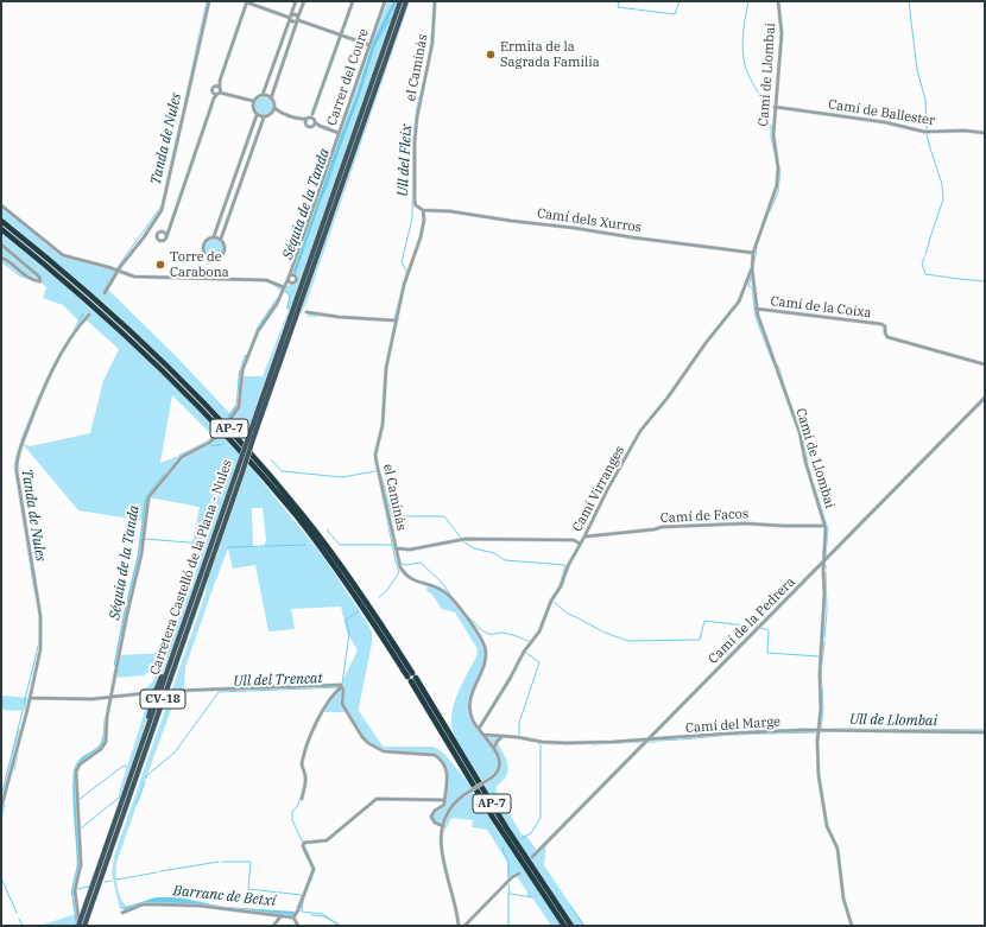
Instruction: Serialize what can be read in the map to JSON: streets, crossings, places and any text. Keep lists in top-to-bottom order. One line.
{"streets":{"highway":["AP-7"],"main road":["Carretera Castelló de la Plana - Nules","CV-18"],"street":["el Caminàs","Camí de Llombai","Carrer del Coure","Camí de Ballester","Camí dels Xurros","Camí de la Coixa","Camí Virranges","Camí de Facos","Camí de la Pedrera","Camí del Marge"]},"crossings":[["el Caminàs","Camí dels Xurros"],["el Caminàs","Camí Virranges"],["el Caminàs","Camí del Marge"],["Camí de Llombai","Camí de Ballester"],["Camí de Llombai","Camí dels Xurros"],["Camí de Llombai","Camí de la Coixa"],["Camí de Llombai","Camí Virranges"],["Camí de Llombai","Camí de Facos"],["Camí de Llombai","Camí de la Pedrera"],["Camí de Llombai","Camí del Marge"],["Camí Virranges","Camí de Facos"],["Carretera Castelló de la Plana - Nules","CV-18"],["Camí de la Pedrera","Camí del Marge"]],"water":["Tanda de Nules","Ull del Fleix","Séquia de la Tanda","Ull del Trencat","Ull de Llombai","Barranc de Betxí"],"places":["Ermita de la Sagrada Familia","Torre de Carabona"]}
